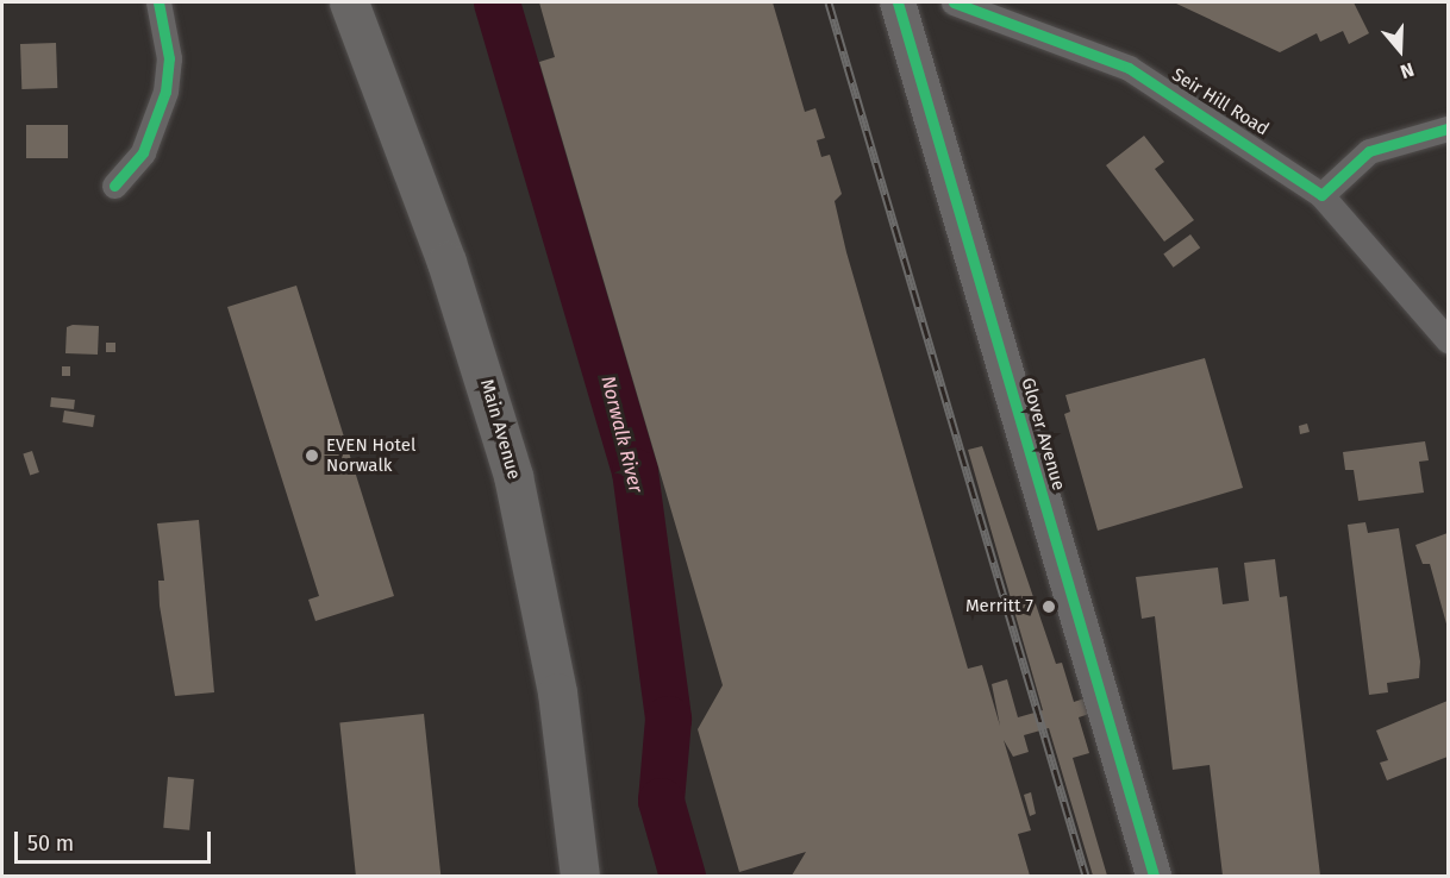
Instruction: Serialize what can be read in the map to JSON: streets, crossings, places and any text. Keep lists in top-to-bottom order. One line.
{"streets":{"main road":["Main Avenue"],"street":["Seir Hill Road","Glover Avenue"]},"water":["Norwalk River"],"places":["EVEN Hotel Norwalk","Merritt 7"],"scale_bar":"50 m","north":"bottom"}
